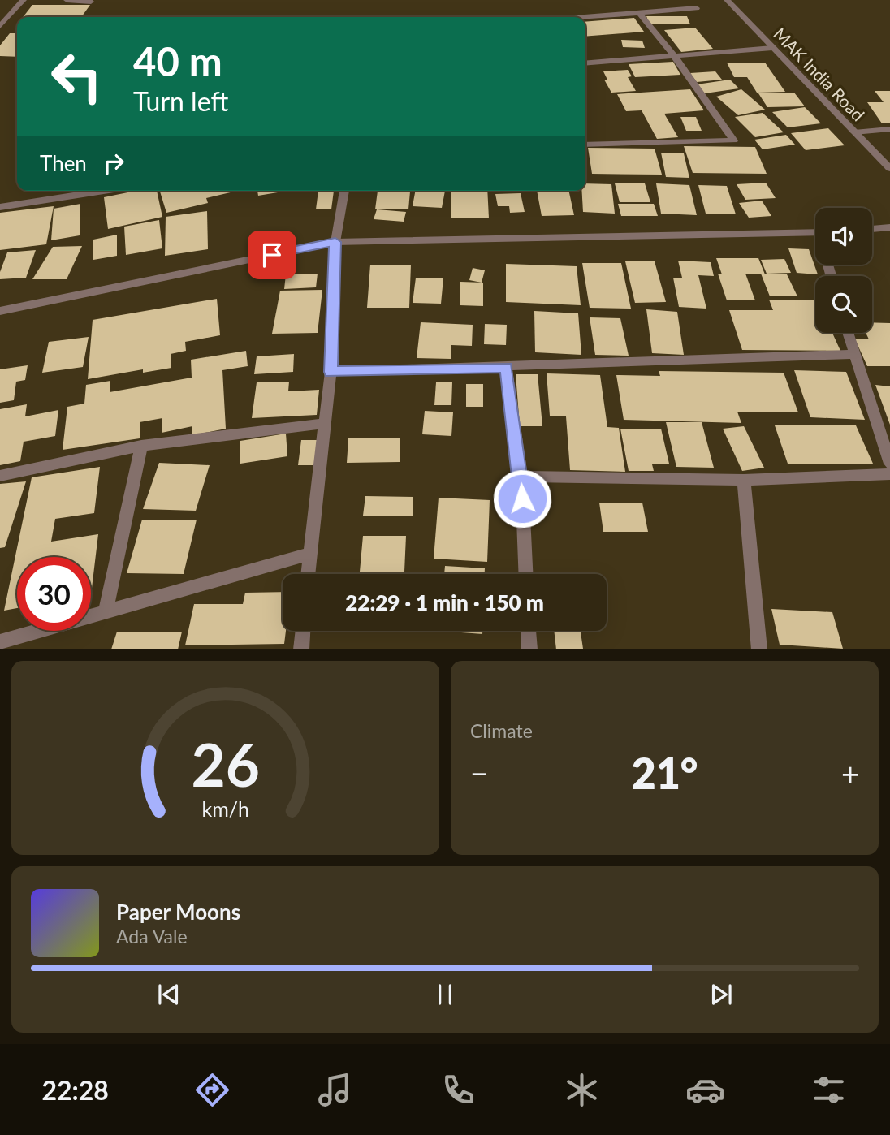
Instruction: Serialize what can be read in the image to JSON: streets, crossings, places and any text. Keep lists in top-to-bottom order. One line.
{"streets":{"street":["MAK India Road"]},"page":{"turn":["40 m","Turn left"],"then":"Then","limit":"30","trip":"22:29 · 1 min · 150 m","tile":"Climate","heat":["−","21°","+"],"song":["Paper Moons","Ada Vale"],"tabs":"22:28","gauge":["26","km/h"]}}
